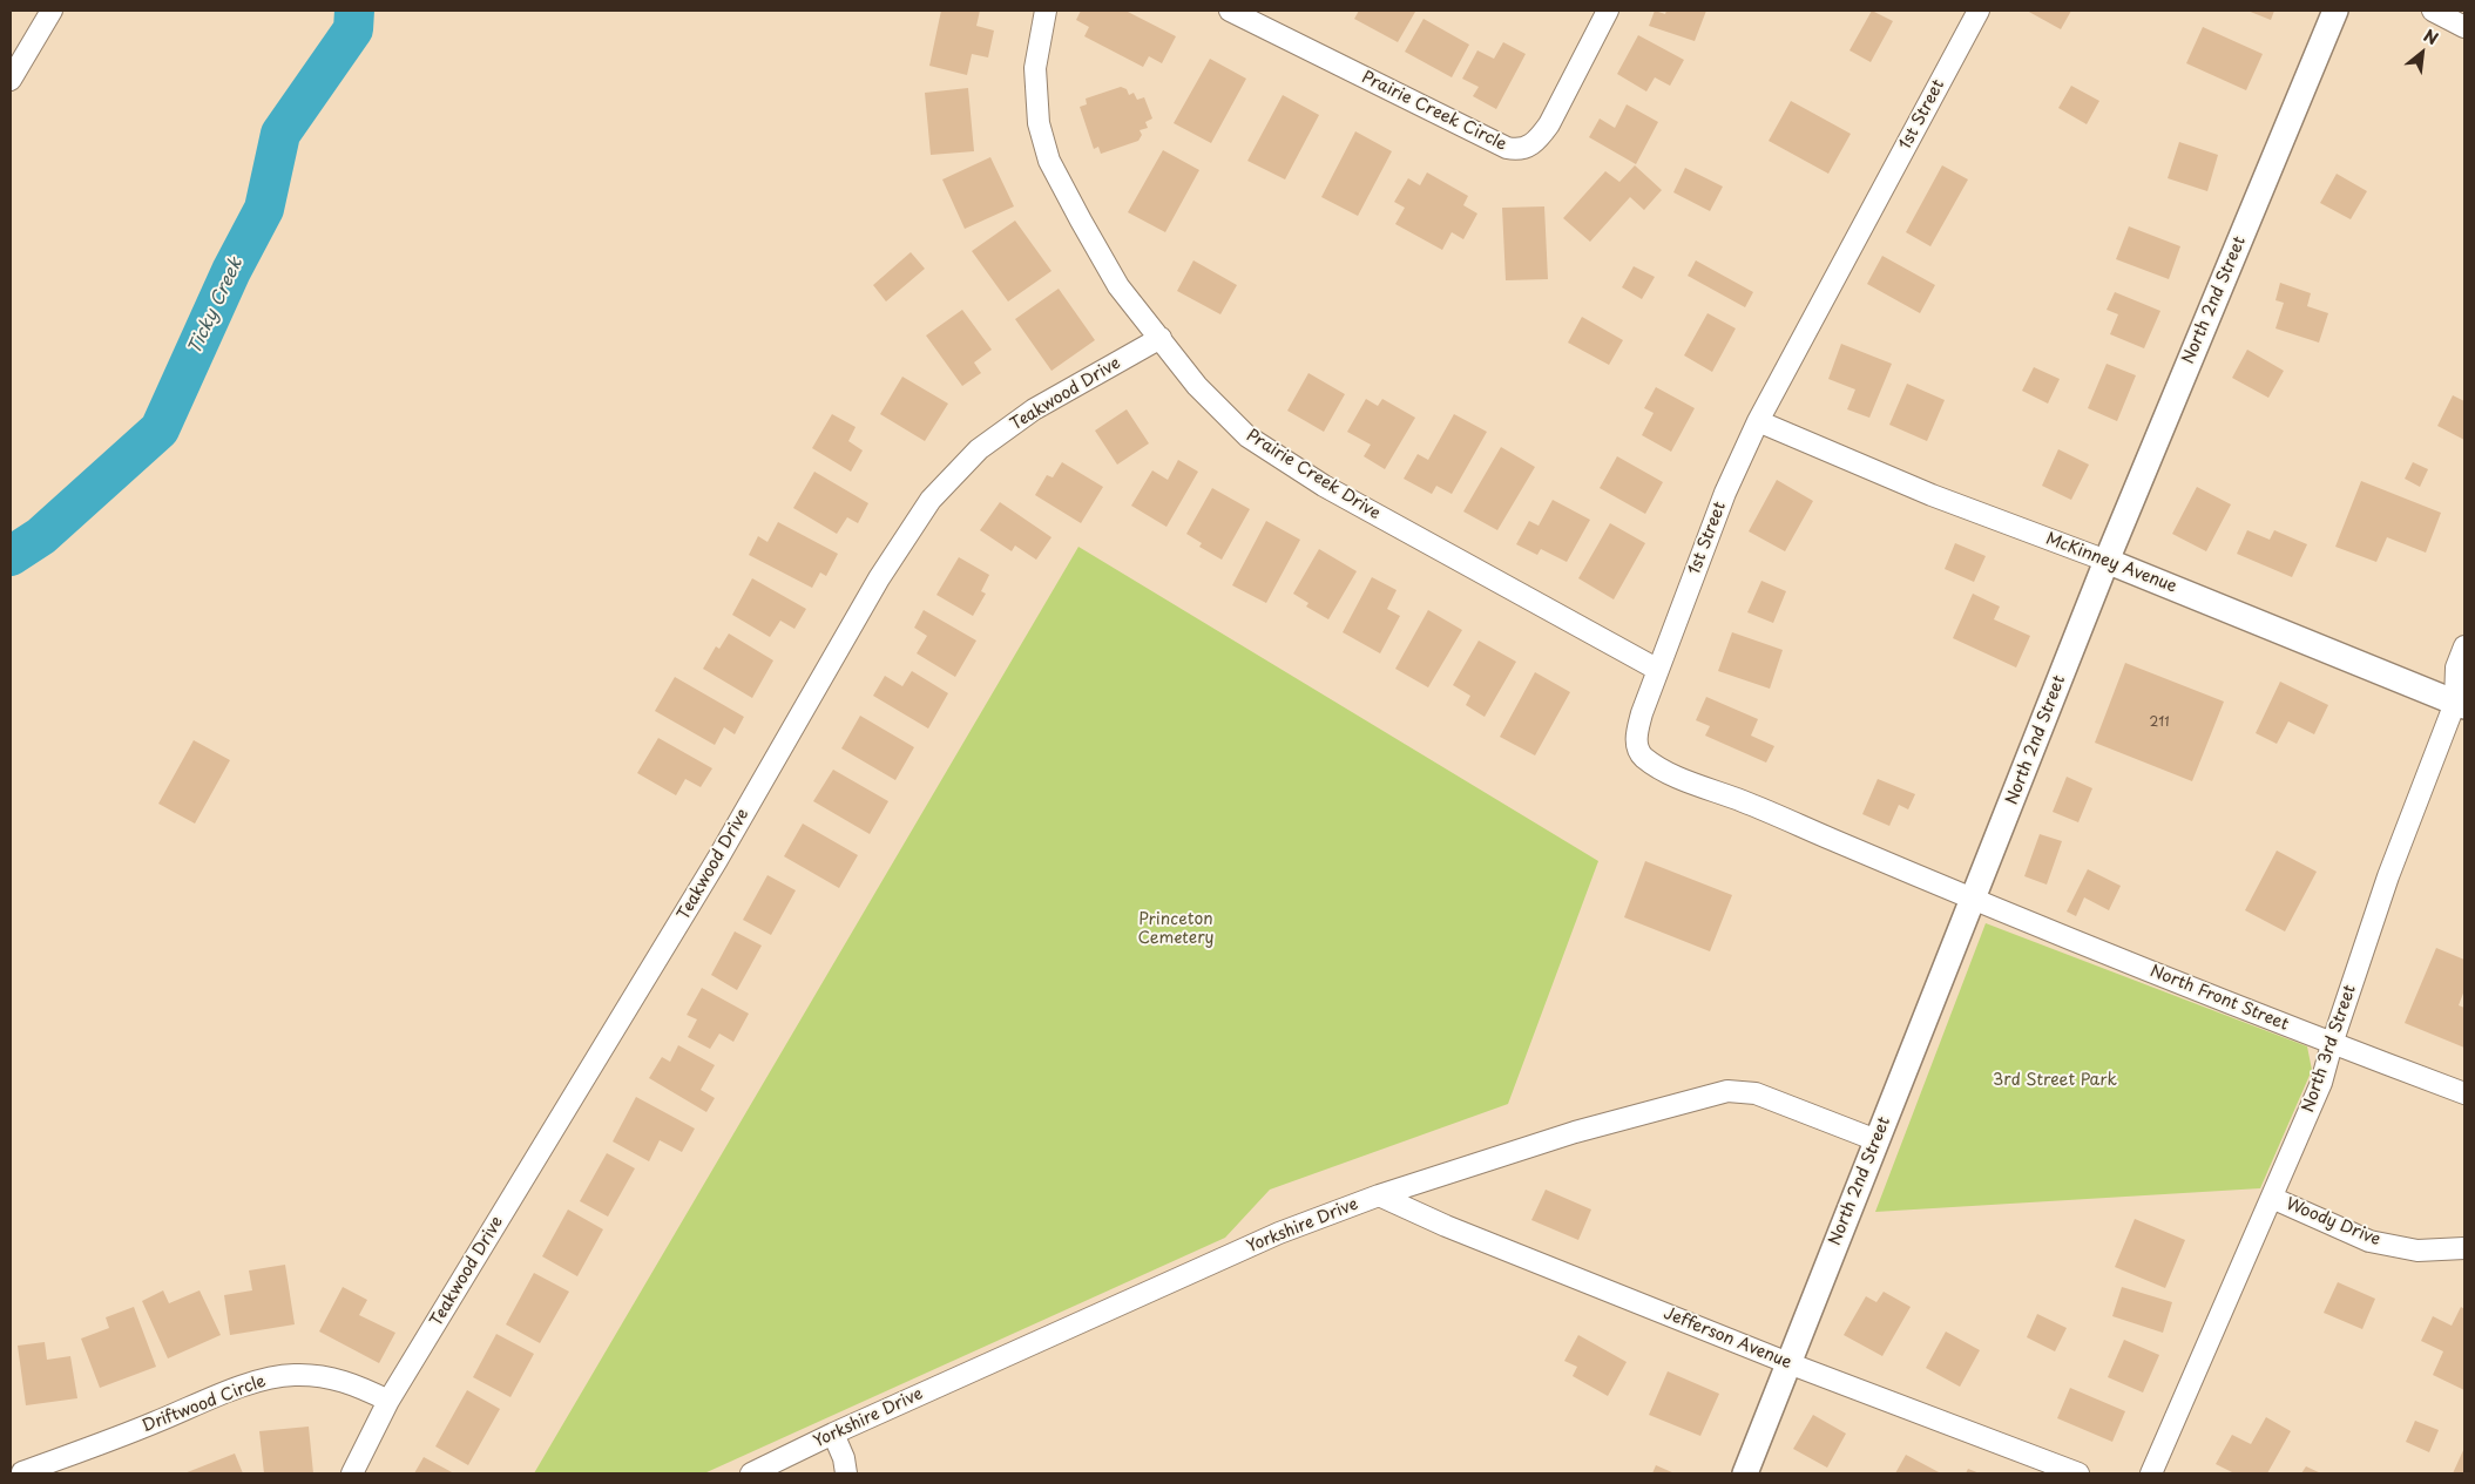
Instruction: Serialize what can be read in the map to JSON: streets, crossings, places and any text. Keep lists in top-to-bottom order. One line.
{"streets":{"street":["Prairie Creek Circle","1st Street","North 2nd Street","Teakwood Drive","Prairie Creek Drive","McKinney Avenue","North Front Street","North 3rd Street","Woody Drive","Yorkshire Drive","Jefferson Avenue","Driftwood Circle"]},"crossings":[["1st Street","North 2nd Street"],["1st Street","Prairie Creek Drive"],["1st Street","McKinney Avenue"],["1st Street","North Front Street"],["North 2nd Street","McKinney Avenue"],["North 2nd Street","North Front Street"],["North 2nd Street","Yorkshire Drive"],["North 2nd Street","Jefferson Avenue"],["Teakwood Drive","Prairie Creek Drive"],["Teakwood Drive","Driftwood Circle"],["McKinney Avenue","North 3rd Street"],["North Front Street","North 3rd Street"],["North 3rd Street","Woody Drive"],["Yorkshire Drive","Jefferson Avenue"]],"water":["Ticky Creek"],"parks":["Princeton Cemetery","3rd Street Park"],"house_numbers":["211"],"north":"top right"}
